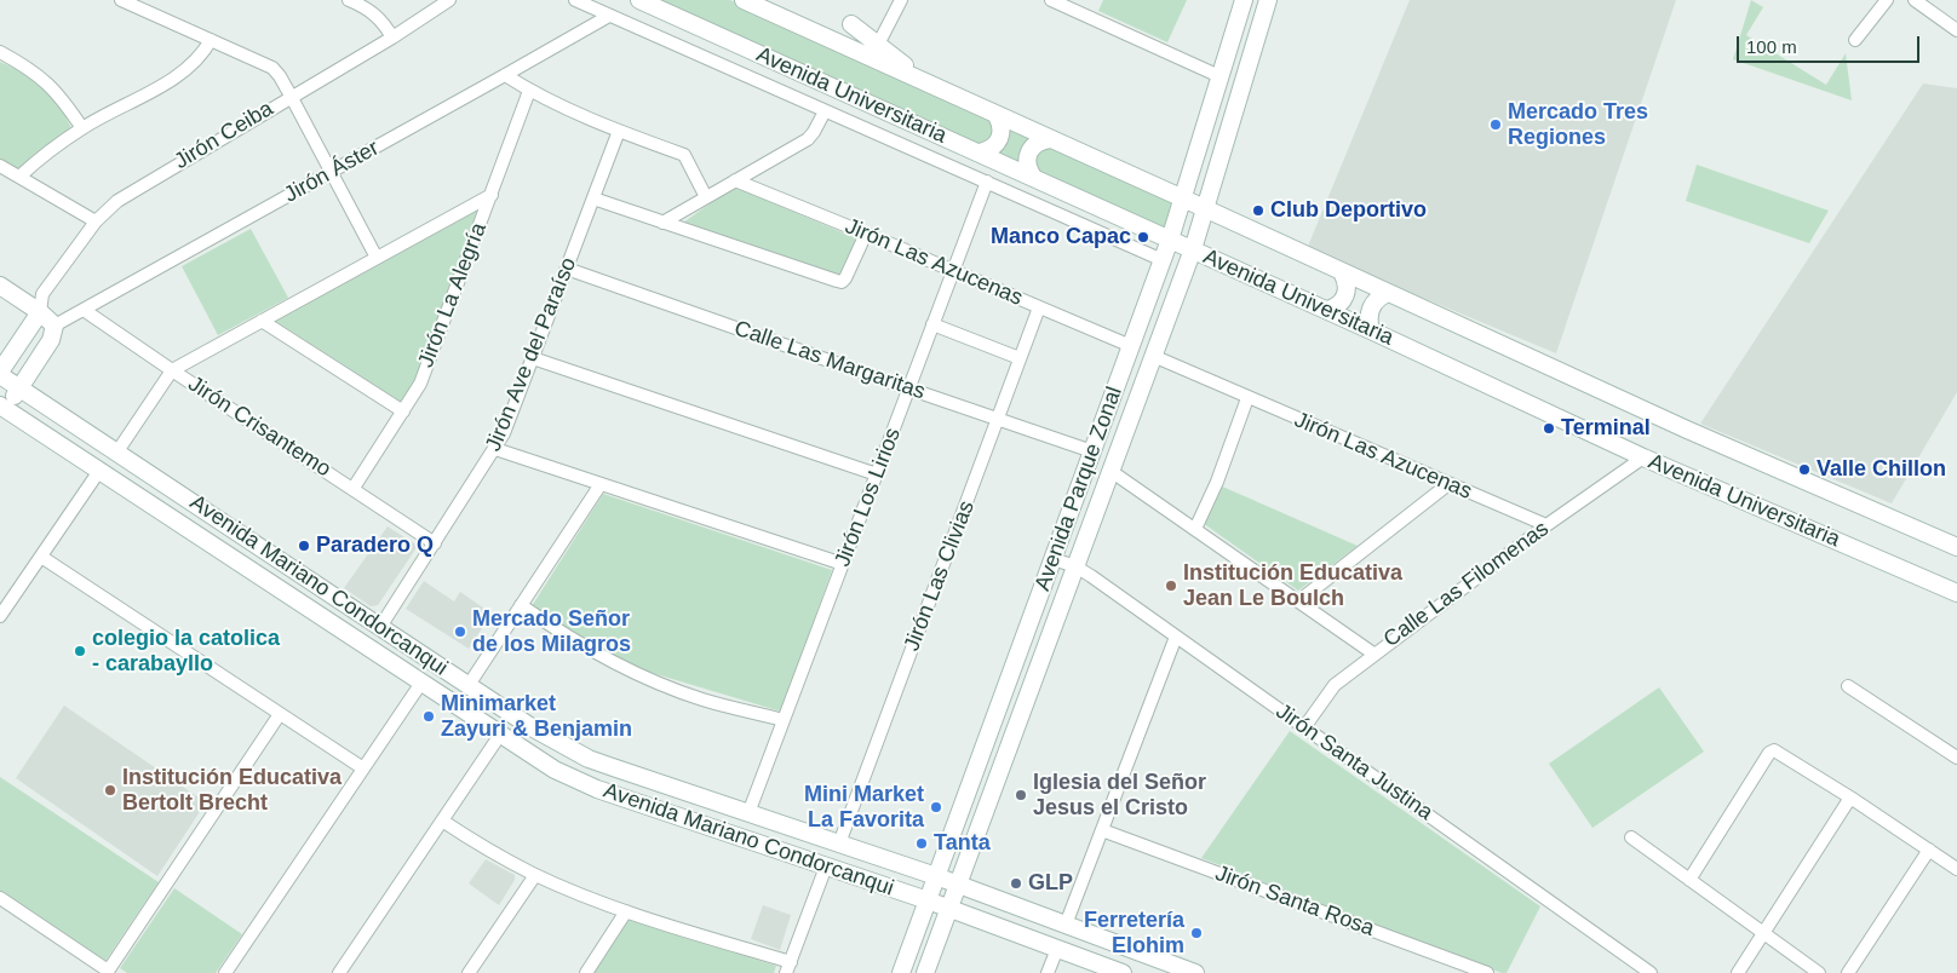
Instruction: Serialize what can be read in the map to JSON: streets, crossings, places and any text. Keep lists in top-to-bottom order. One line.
{"streets":{"main road":["Avenida Universitaria","Avenida Parque Zonal","Avenida Mariano Condorcanqui"],"street":["Jirón Ceiba","Jirón Áster","Jirón Las Azucenas","Jirón La Alegría","Jirón Ave del Paraíso","Calle Las Margaritas","Jirón Crisantemo","Jirón Los Lirios","Jirón Las Clivias","Calle Las Filomenas","Jirón Santa Justina","Jirón Santa Rosa"]},"crossings":[["Avenida Universitaria","Jirón Áster"],["Avenida Universitaria","Avenida Parque Zonal"],["Avenida Universitaria","Jirón Los Lirios"],["Avenida Universitaria","Calle Las Filomenas"],["Jirón Áster","Jirón Crisantemo"],["Jirón Las Azucenas","Avenida Parque Zonal"],["Jirón Las Azucenas","Jirón Los Lirios"],["Jirón Las Azucenas","Jirón Las Clivias"],["Jirón Las Azucenas","Calle Las Filomenas"],["Jirón La Alegría","Jirón Crisantemo"],["Jirón Ave del Paraíso","Calle Las Margaritas"],["Jirón Ave del Paraíso","Jirón Crisantemo"],["Jirón Ave del Paraíso","Avenida Mariano Condorcanqui"],["Calle Las Margaritas","Avenida Parque Zonal"],["Calle Las Margaritas","Jirón Los Lirios"],["Calle Las Margaritas","Jirón Las Clivias"],["Avenida Parque Zonal","Avenida Mariano Condorcanqui"],["Avenida Parque Zonal","Jirón Santa Justina"],["Jirón Los Lirios","Avenida Mariano Condorcanqui"],["Jirón Las Clivias","Avenida Mariano Condorcanqui"],["Calle Las Filomenas","Jirón Santa Justina"]],"places":["Mercado Tres Regiones","Club Deportivo","Manco Capac","Terminal","Valle Chillon","Paradero Q","Institución Educativa Jean Le Boulch","Mercado Señor de los Milagros","colegio la catolica - carabayllo","Minimarket Zayuri & Benjamin","Institución Educativa Bertolt Brecht","Iglesia del Señor Jesus el Cristo","Mini Market La Favorita","Tanta","GLP","Ferretería Elohim"],"scale_bar":"100 m"}
